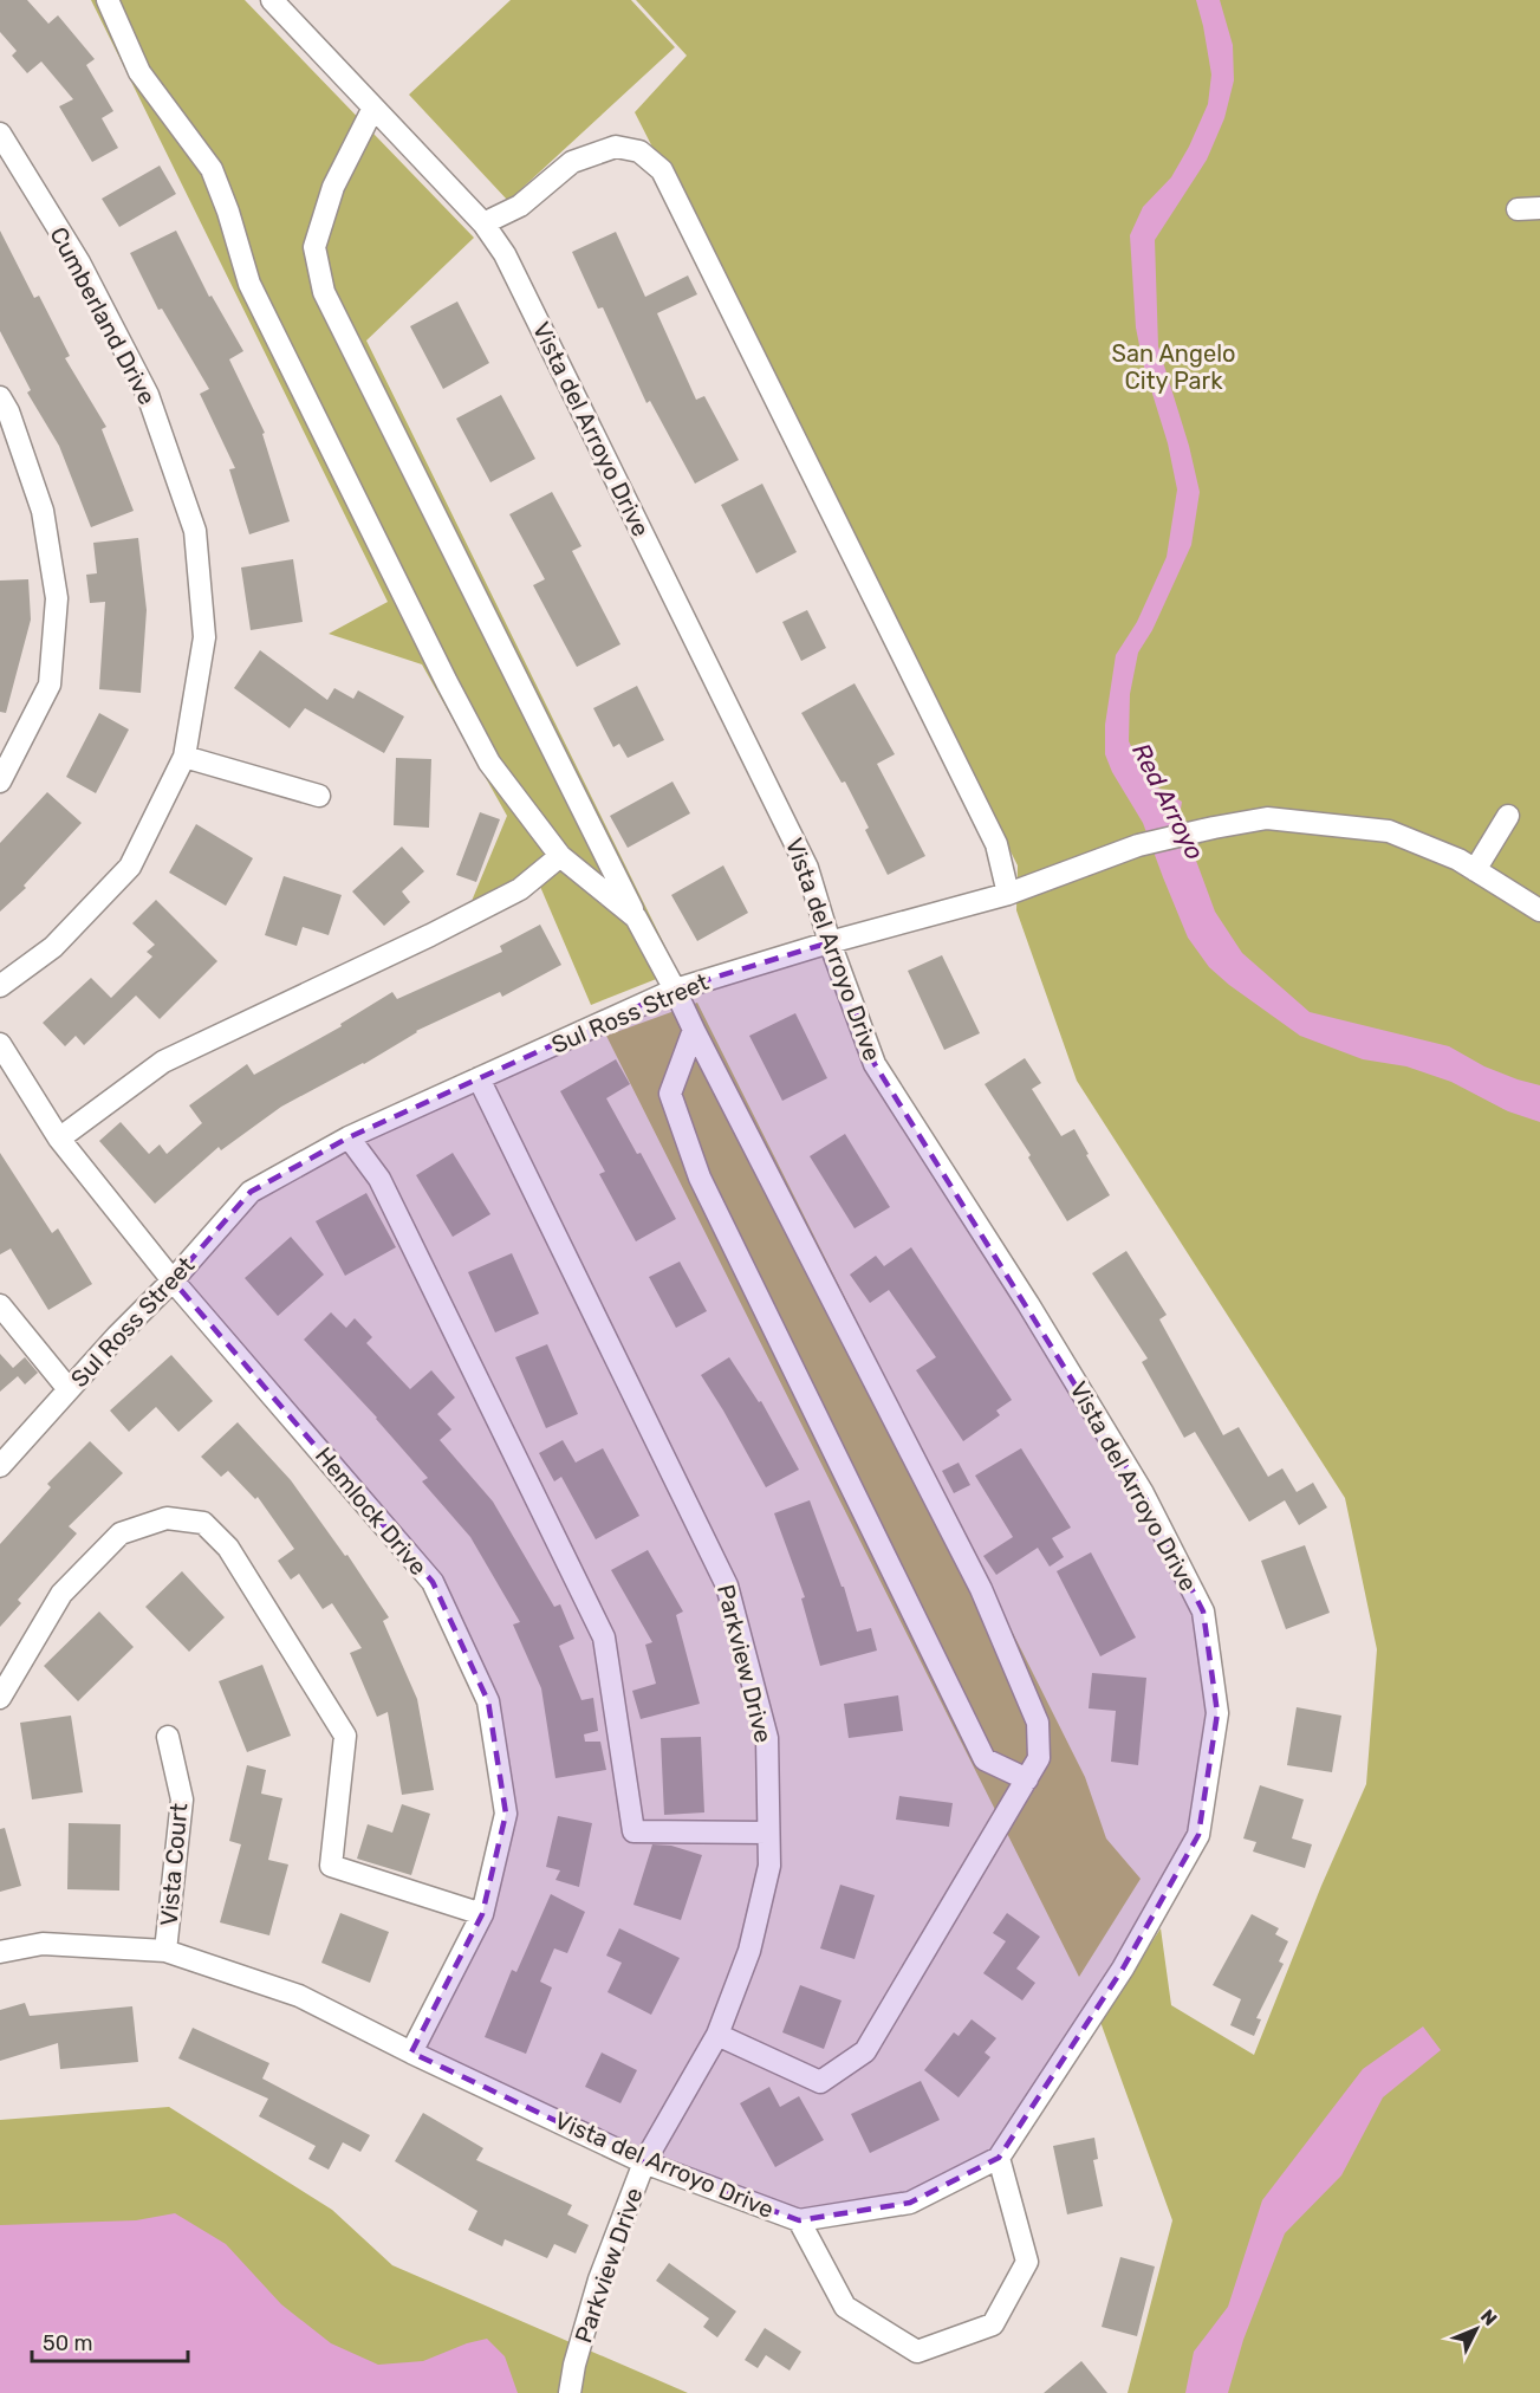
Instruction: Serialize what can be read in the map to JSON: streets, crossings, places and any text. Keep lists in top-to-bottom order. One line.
{"streets":{"street":["Cumberland Drive","Vista del Arroyo Drive","Sul Ross Street","Hemlock Drive","Parkview Drive","Vista Court"]},"crossings":[["Vista del Arroyo Drive","Sul Ross Street"],["Vista del Arroyo Drive","Hemlock Drive"],["Vista del Arroyo Drive","Parkview Drive"],["Vista del Arroyo Drive","Vista Court"],["Sul Ross Street","Hemlock Drive"],["Sul Ross Street","Parkview Drive"]],"water":["Red Arroyo"],"parks":["San Angelo City Park"],"scale_bar":"50 m","north":"top right"}
